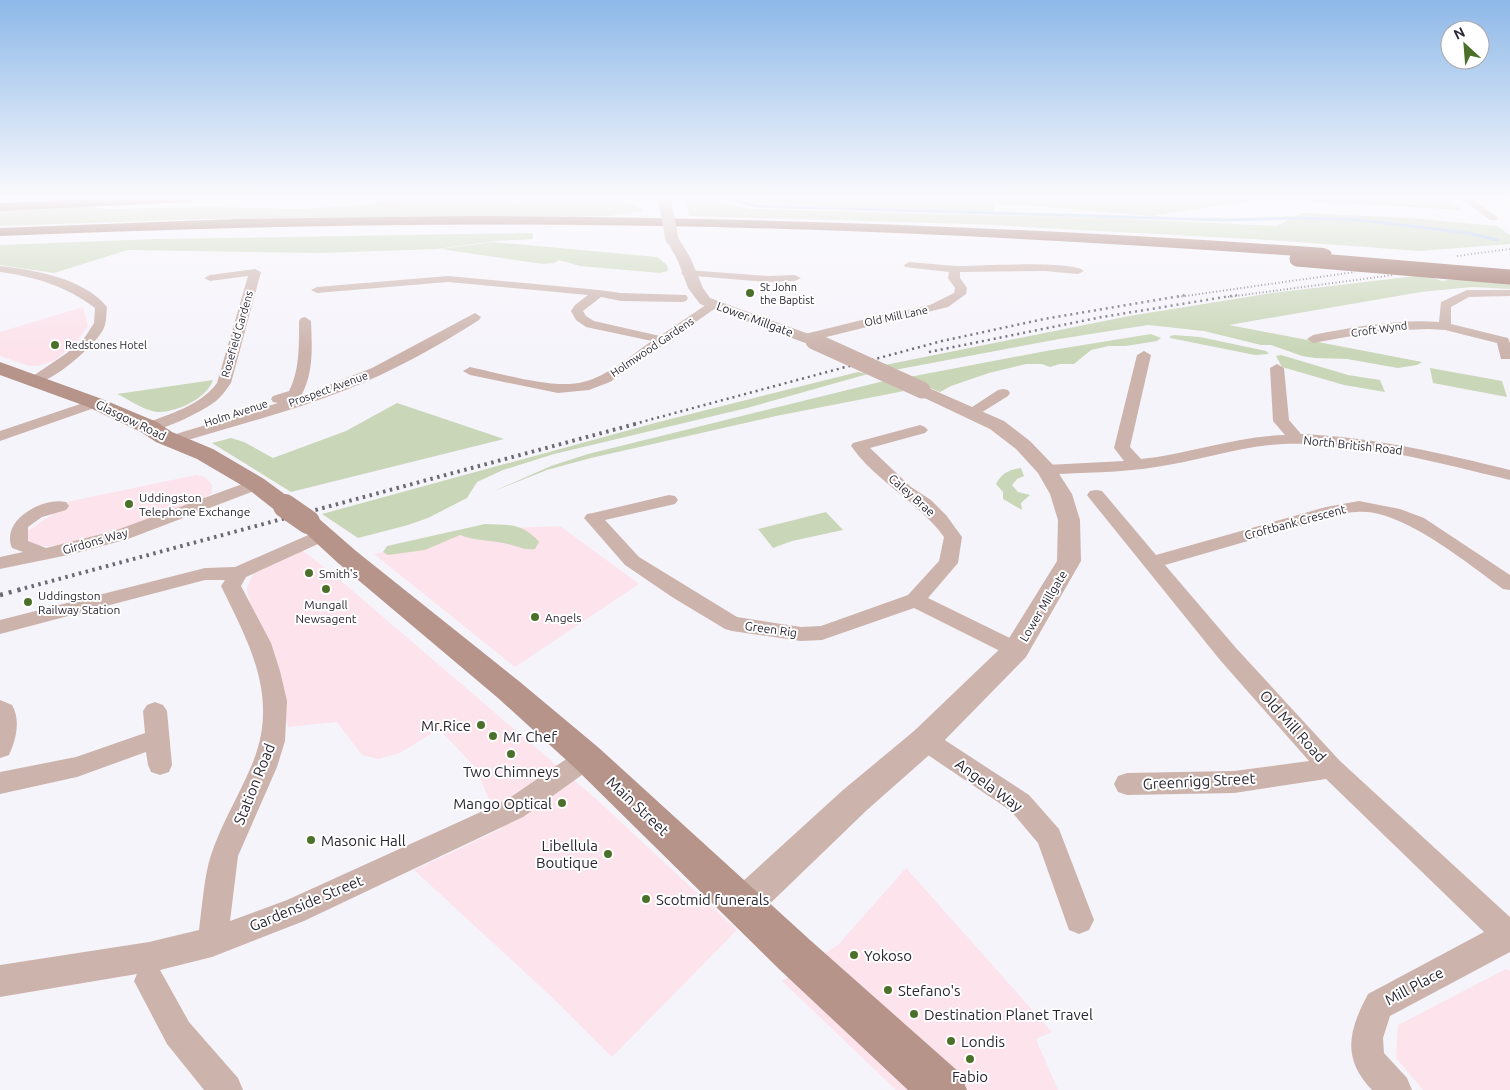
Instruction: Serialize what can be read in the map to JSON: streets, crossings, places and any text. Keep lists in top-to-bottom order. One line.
{"streets":{"main road":["Glasgow Road","Main Street"],"street":["Old Mill Lane","Lower Millgate","Croft Wynd","Rosefield Gardens","Holmwood Gardens","Prospect Avenue","Holm Avenue","North British Road","Caley Brae","Croftbank Crescent","Girdons Way","Green Rig","Old Mill Road","Greenrigg Street","Station Road","Angela Way","Gardenside Street","Mill Place"]},"crossings":[["Old Mill Lane","Lower Millgate"],["Lower Millgate","Holmwood Gardens"],["Lower Millgate","North British Road"],["Lower Millgate","Angela Way"],["Lower Millgate","Main Street"],["Rosefield Gardens","Prospect Avenue"],["Rosefield Gardens","Holm Avenue"],["Rosefield Gardens","Glasgow Road"],["Prospect Avenue","Holm Avenue"],["Prospect Avenue","Glasgow Road"],["Holm Avenue","Glasgow Road"],["Glasgow Road","Girdons Way"],["Glasgow Road","Main Street"],["Caley Brae","Green Rig"],["Croftbank Crescent","Old Mill Road"],["Girdons Way","Main Street"],["Old Mill Road","Greenrigg Street"],["Old Mill Road","Mill Place"],["Station Road","Gardenside Street"],["Main Street","Gardenside Street"]],"places":["St John the Baptist","Redstones Hotel","Uddingston Telephone Exchange","Smith's","Mungall Newsagent","Uddingston Railway Station","Angels","Mr.Rice","Mr Chef","Two Chimneys","Mango Optical","Masonic Hall","Libellula Boutique","Scotmid funerals","Yokoso","Stefano's","Destination Planet Travel","Londis","Fabio"],"north":"top left"}
